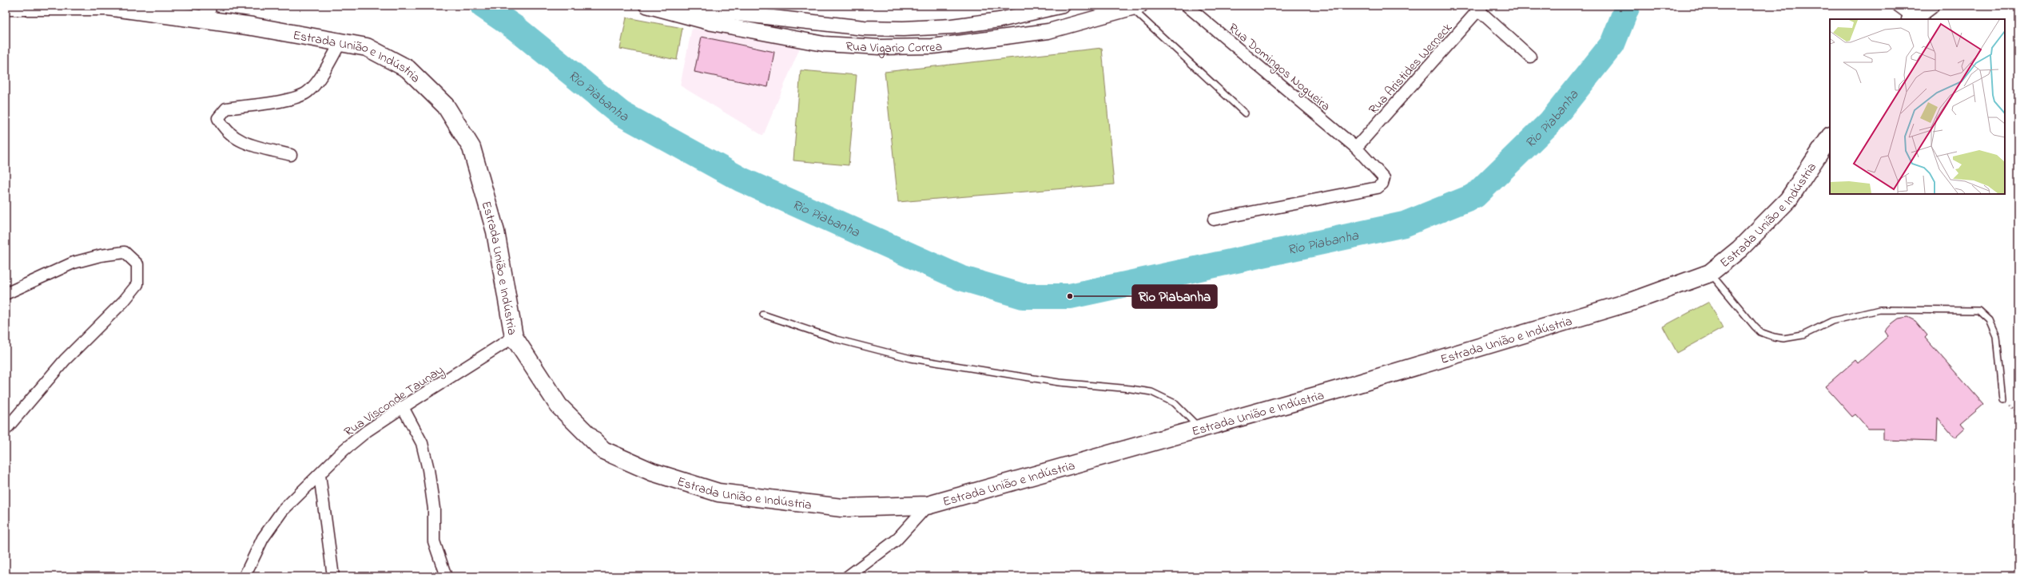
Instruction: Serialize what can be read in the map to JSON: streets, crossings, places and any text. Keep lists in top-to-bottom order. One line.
{"streets":{"main road":["Estrada União e Indústria"],"street":["Rua Vigario Correa","Rua Domingos Nogueira","Rua Aristides Werneck","Rua Visconde Taunay"]},"crossings":[["Estrada União e Indústria","Rua Visconde Taunay"],["Rua Domingos Nogueira","Rua Aristides Werneck"]],"water":["Rio Piabanha"],"places":["Rio Piabanha"]}
